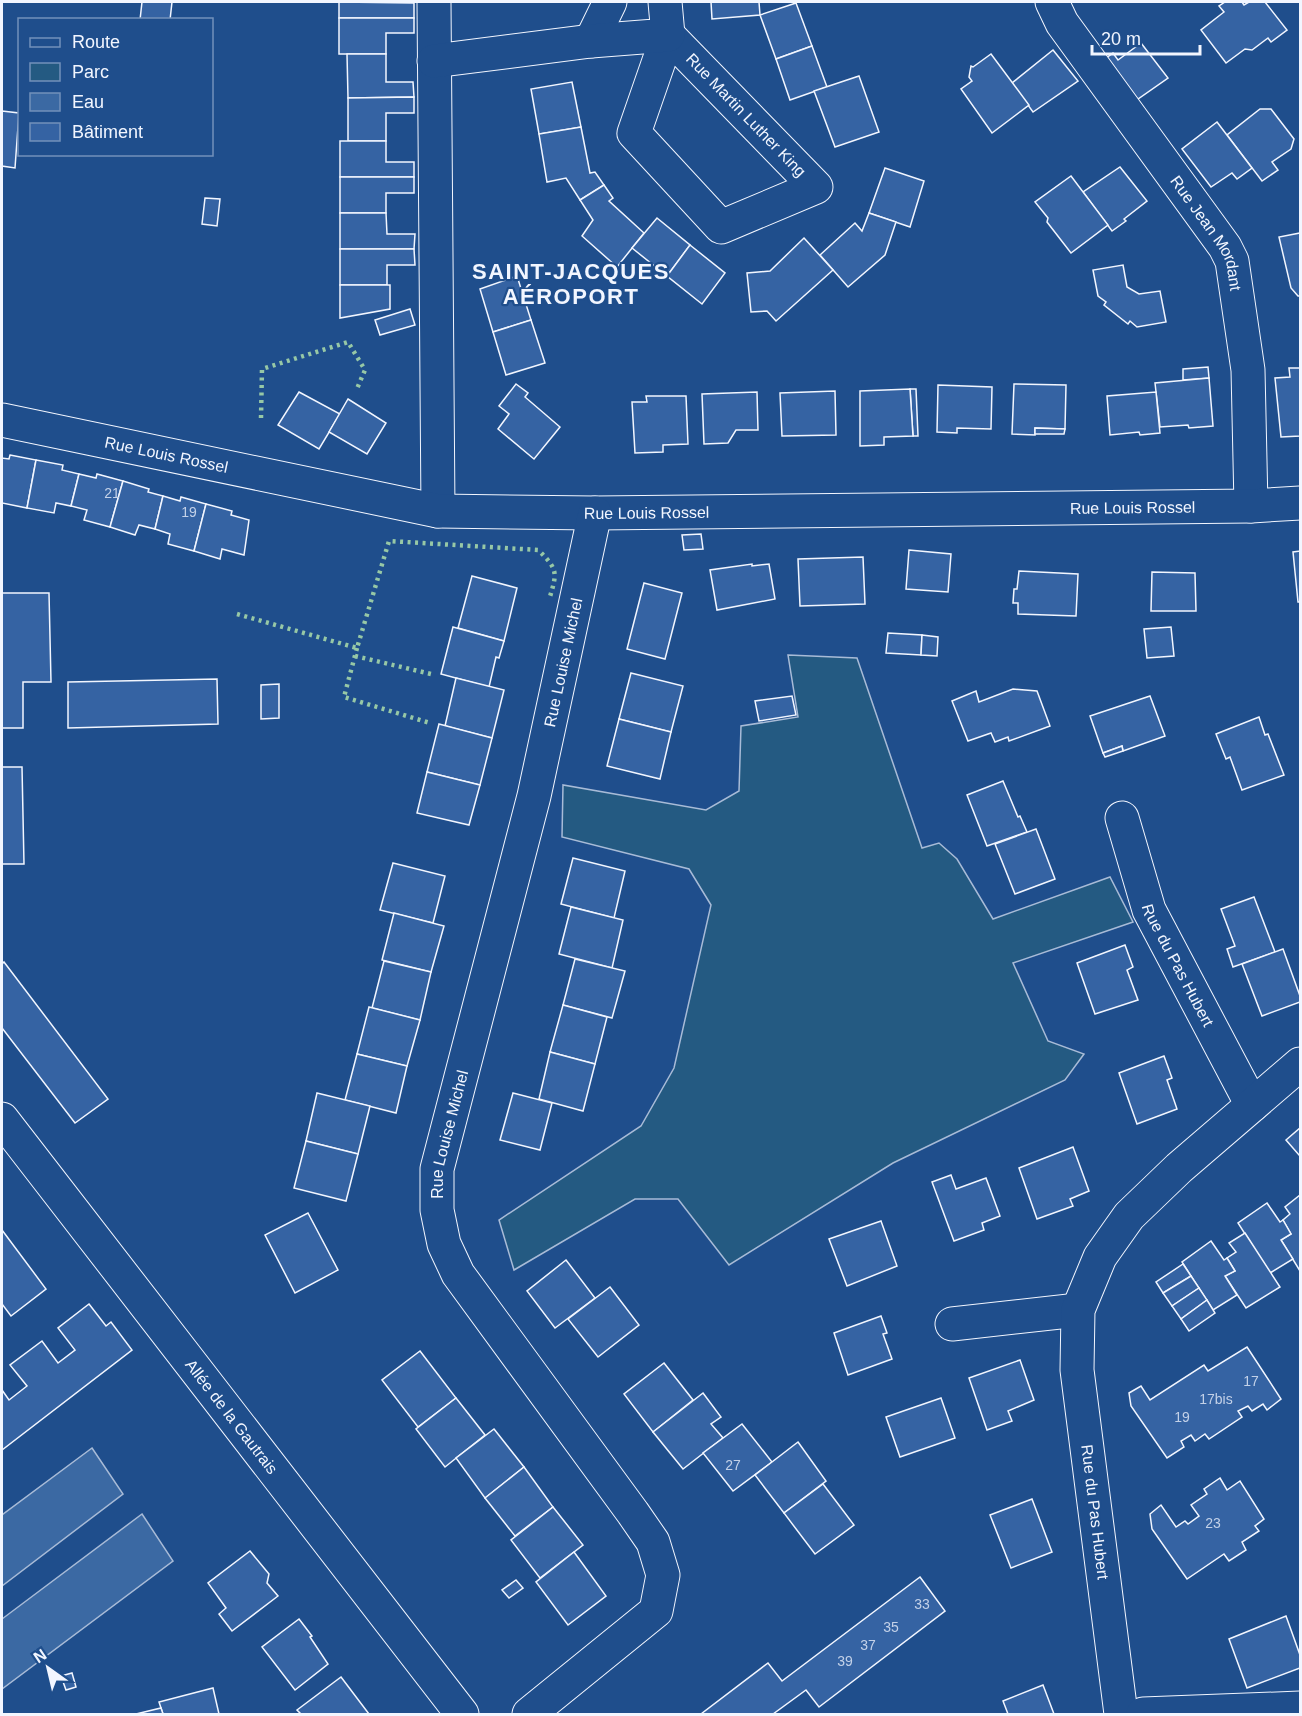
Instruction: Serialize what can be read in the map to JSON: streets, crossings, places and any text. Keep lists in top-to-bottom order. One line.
{"streets":{"street":["Rue Martin Luther King","Rue Jean Mordant","Rue Louis Rossel","Rue Louise Michel","Rue du Pas Hubert","Allée de la Gautrais"]},"crossings":[["Rue Jean Mordant","Rue Louis Rossel"],["Rue Louis Rossel","Rue Louise Michel"]],"districts":["SAINT-JACQUES AÉROPORT"],"house_numbers":["21","19","17","17bis","19","27","23","33","35","37","39"],"legend":["Route","Parc","Eau","Bâtiment"],"scale_bar":"20 m","north":"top left"}
